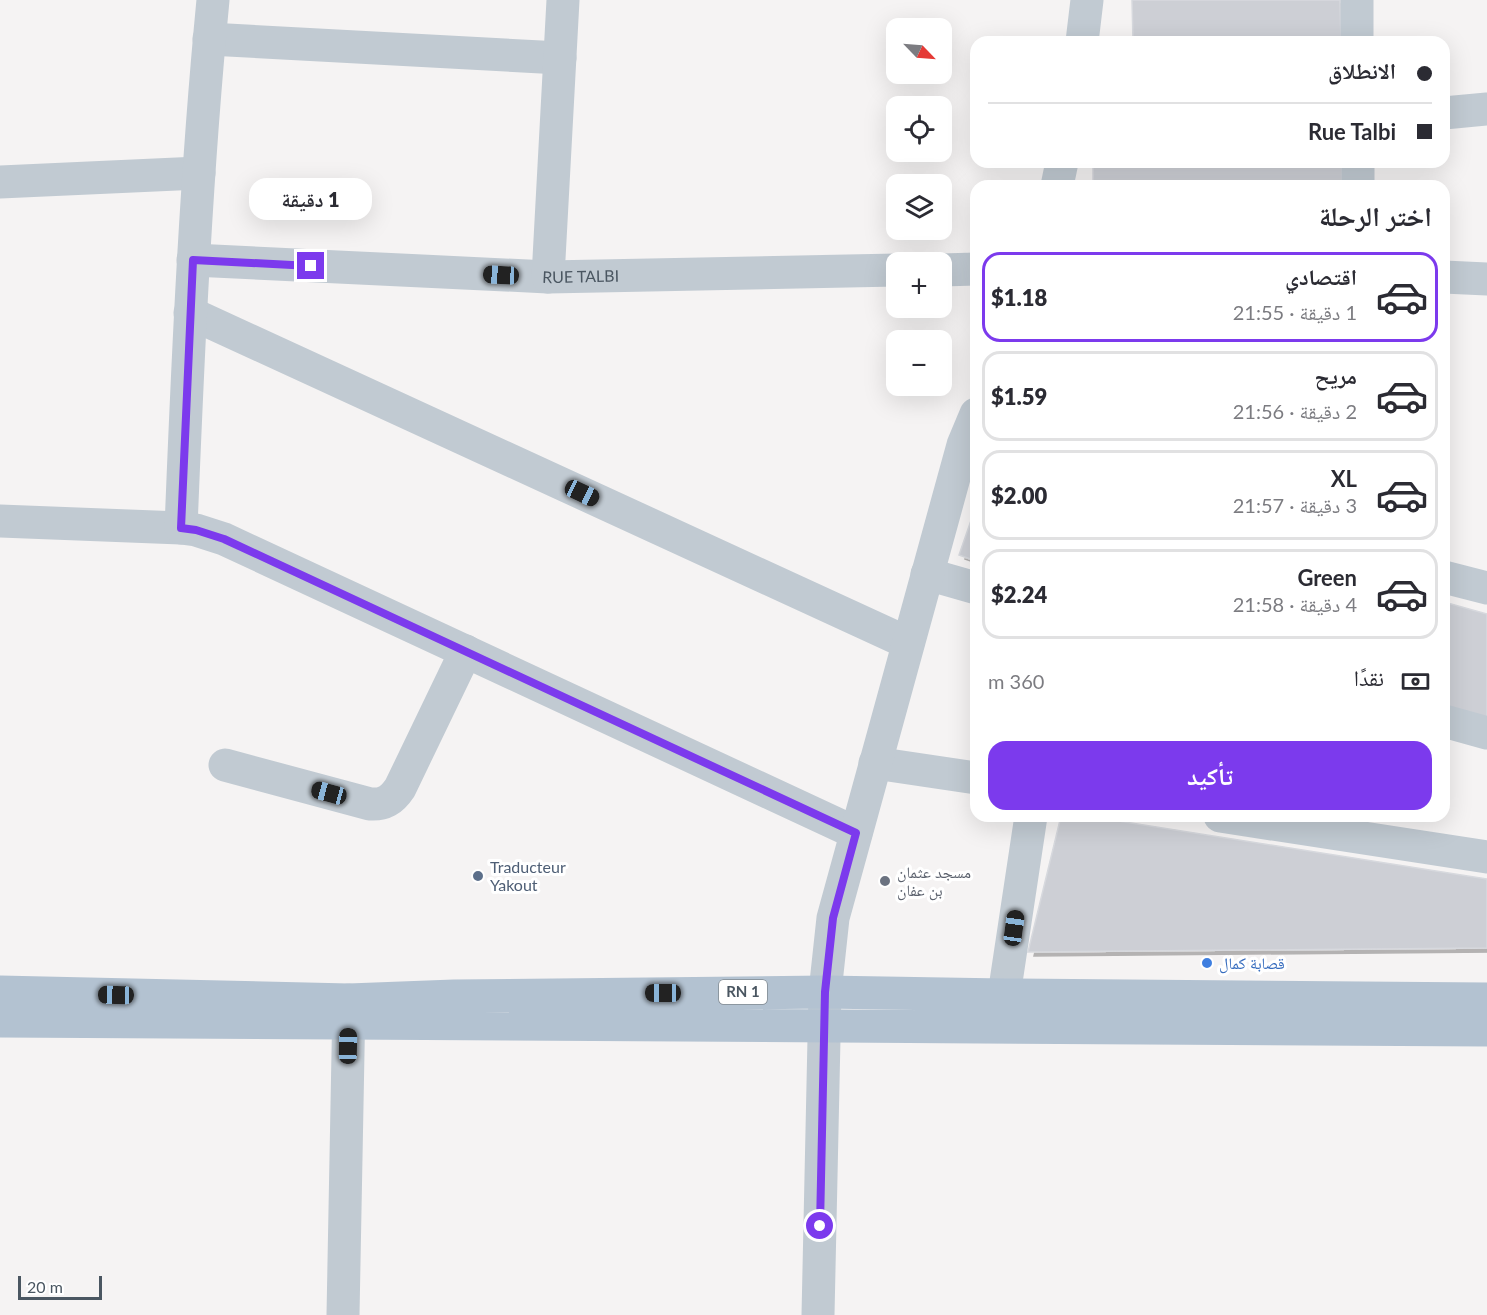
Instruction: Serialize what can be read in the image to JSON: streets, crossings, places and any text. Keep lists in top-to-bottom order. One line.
{"streets":{"main road":["RN 1"],"street":["RUE TALBI"]},"places":["Traducteur Yakout","مسجد عثمان بن عفان","قصابة كمال"],"scale_bar":"20 m","north":"bottom right","page":{"map_buttons":["+","−"],"banner":["الانطلاق","Rue Talbi"],"bubble":"1 دقيقة","heading":"اختر الرحلة","list":[{"name":"اقتصادي","note":"1 دقيقة · 21:55","value":"$1.18"},{"name":"مريح","note":"2 دقيقة · 21:56","value":"$1.59"},{"name":"XL","note":"3 دقيقة · 21:57","value":"$2.00"},{"name":"Green","note":"4 دقيقة · 21:58","value":"$2.24"}],"pay":["نقدًا","360 m"],"buttons":"تأكيد","scale":"20 m"}}
